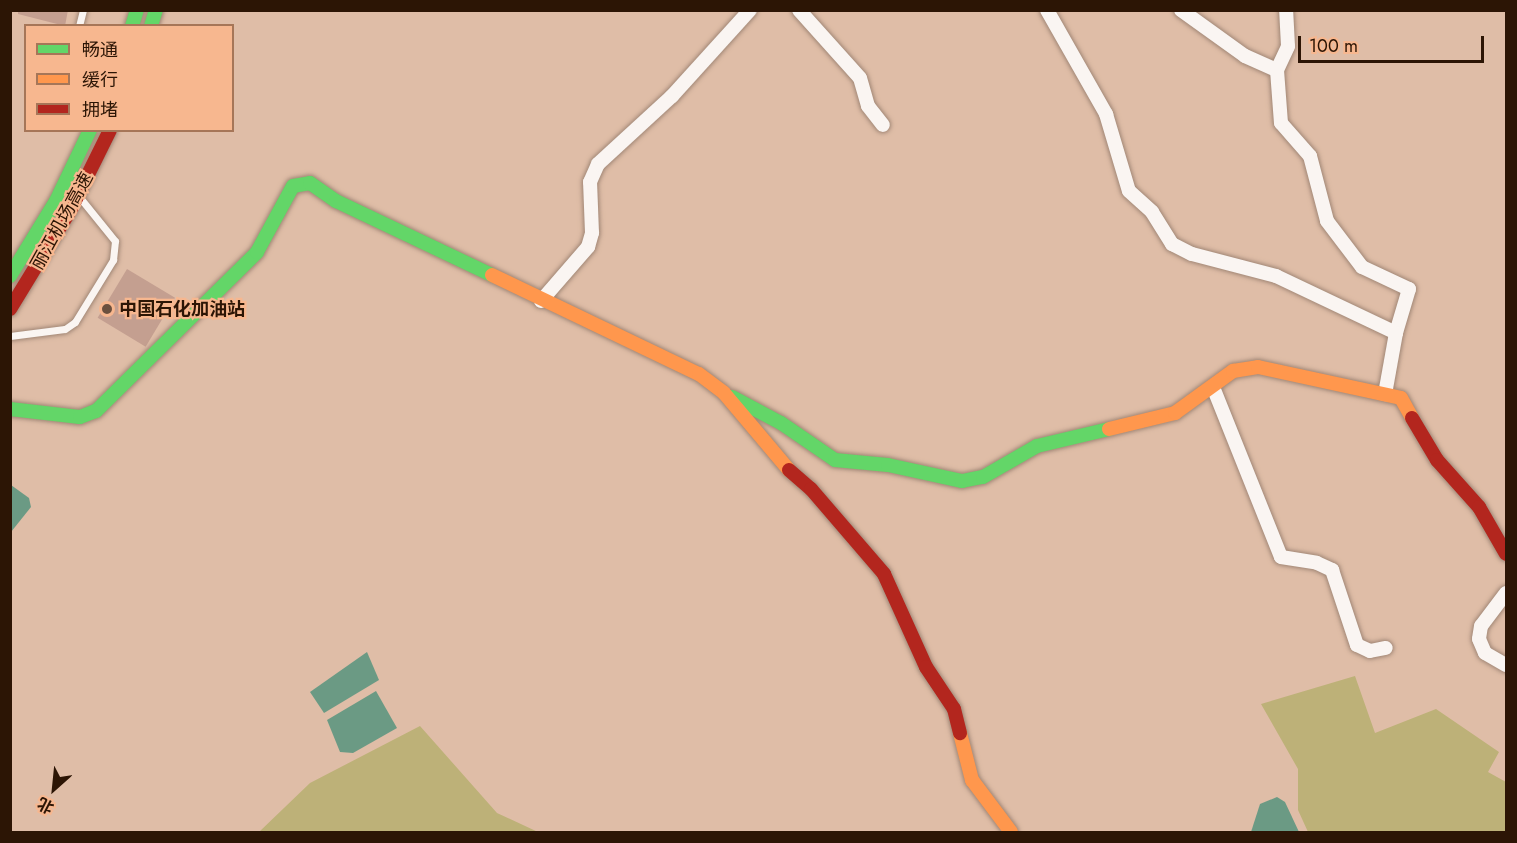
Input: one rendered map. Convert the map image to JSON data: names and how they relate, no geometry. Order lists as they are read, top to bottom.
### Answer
{
  "streets": {
    "main road": ["丽江机场高速"]
  },
  "places": ["中国石化加油站"],
  "legend": ["畅通", "缓行", "拥堵"],
  "scale_bar": "100 m",
  "north": "bottom left"
}
